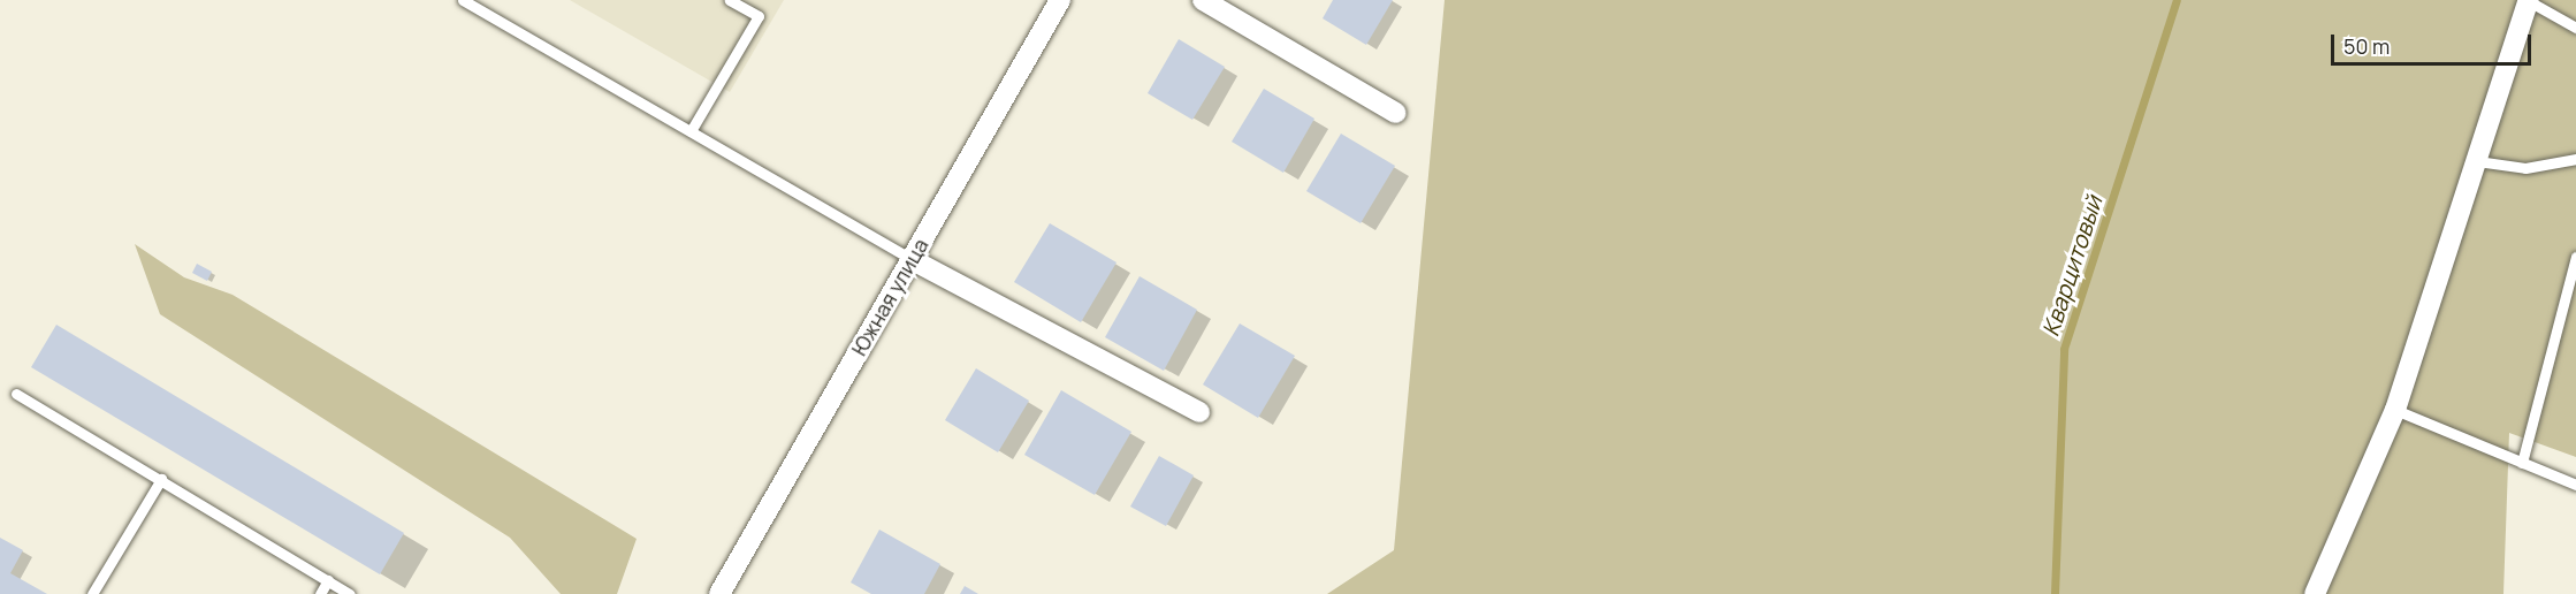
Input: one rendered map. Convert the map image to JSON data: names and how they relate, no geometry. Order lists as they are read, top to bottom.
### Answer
{
  "streets": {
    "street": ["Южная улица"]
  },
  "water": ["Кварцитовый"],
  "scale_bar": "50 m"
}
